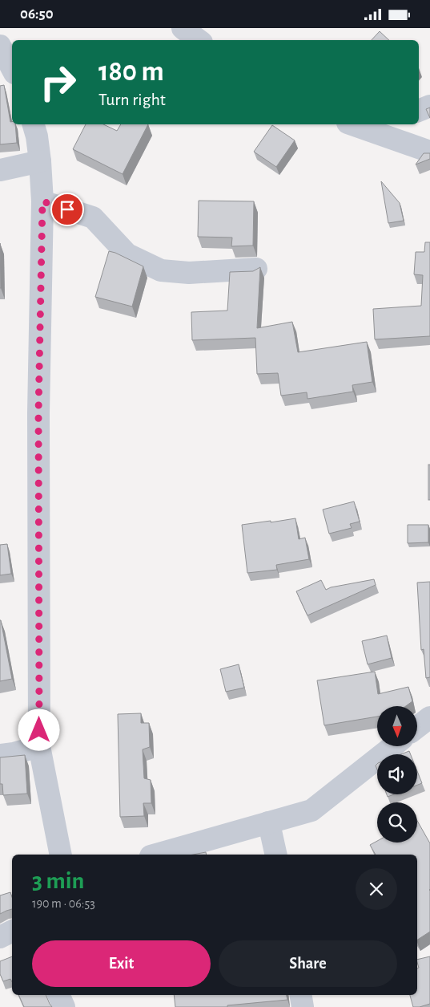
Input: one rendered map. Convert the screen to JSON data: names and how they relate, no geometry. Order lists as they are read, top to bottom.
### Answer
{
  "north": "bottom",
  "page": {
    "status": "06:50",
    "turn": ["180 m", "Turn right"],
    "heading": ["3 min", "190 m · 06:53"],
    "buttons": ["Exit", "Share"]
  }
}
